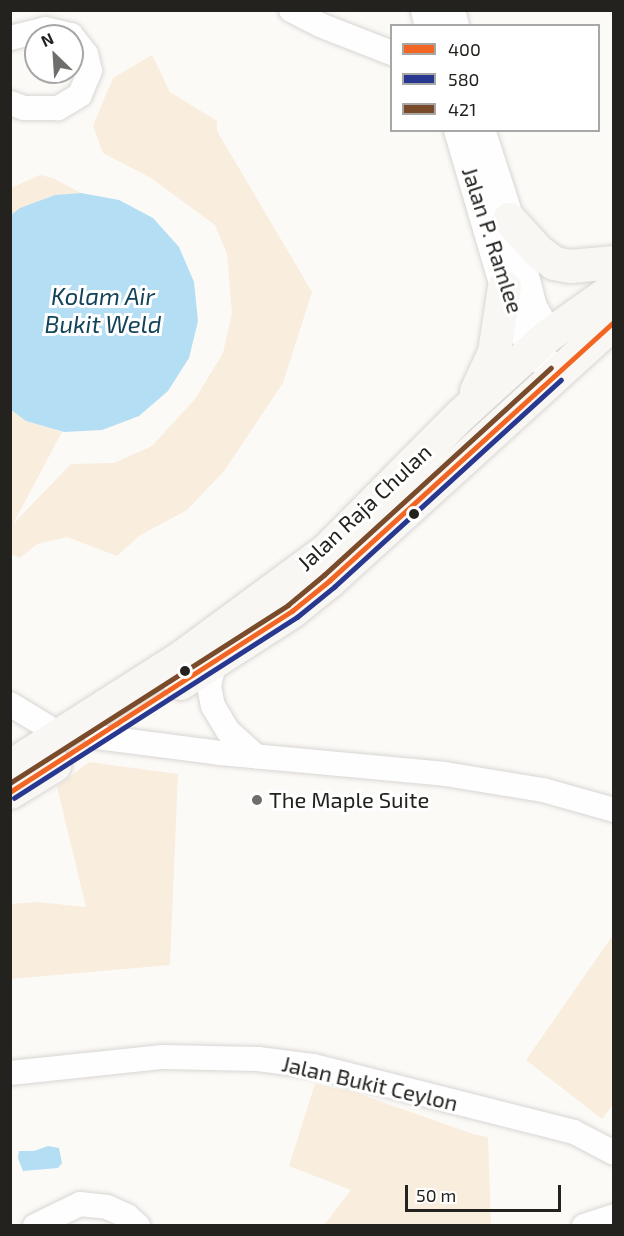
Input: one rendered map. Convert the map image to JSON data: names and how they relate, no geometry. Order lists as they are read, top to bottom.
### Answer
{
  "streets": {
    "main road": ["Jalan Raja Chulan"],
    "street": ["Jalan P. Ramlee", "Jalan Bukit Ceylon"]
  },
  "crossings": [
    ["Jalan P. Ramlee", "Jalan Raja Chulan"]
  ],
  "water": ["Kolam Air Bukit Weld"],
  "places": ["The Maple Suite"],
  "lines": ["transit line 400", "transit line 421", "transit line 580"],
  "legend": ["400", "580", "421"],
  "scale_bar": "50 m",
  "north": "top left"
}
